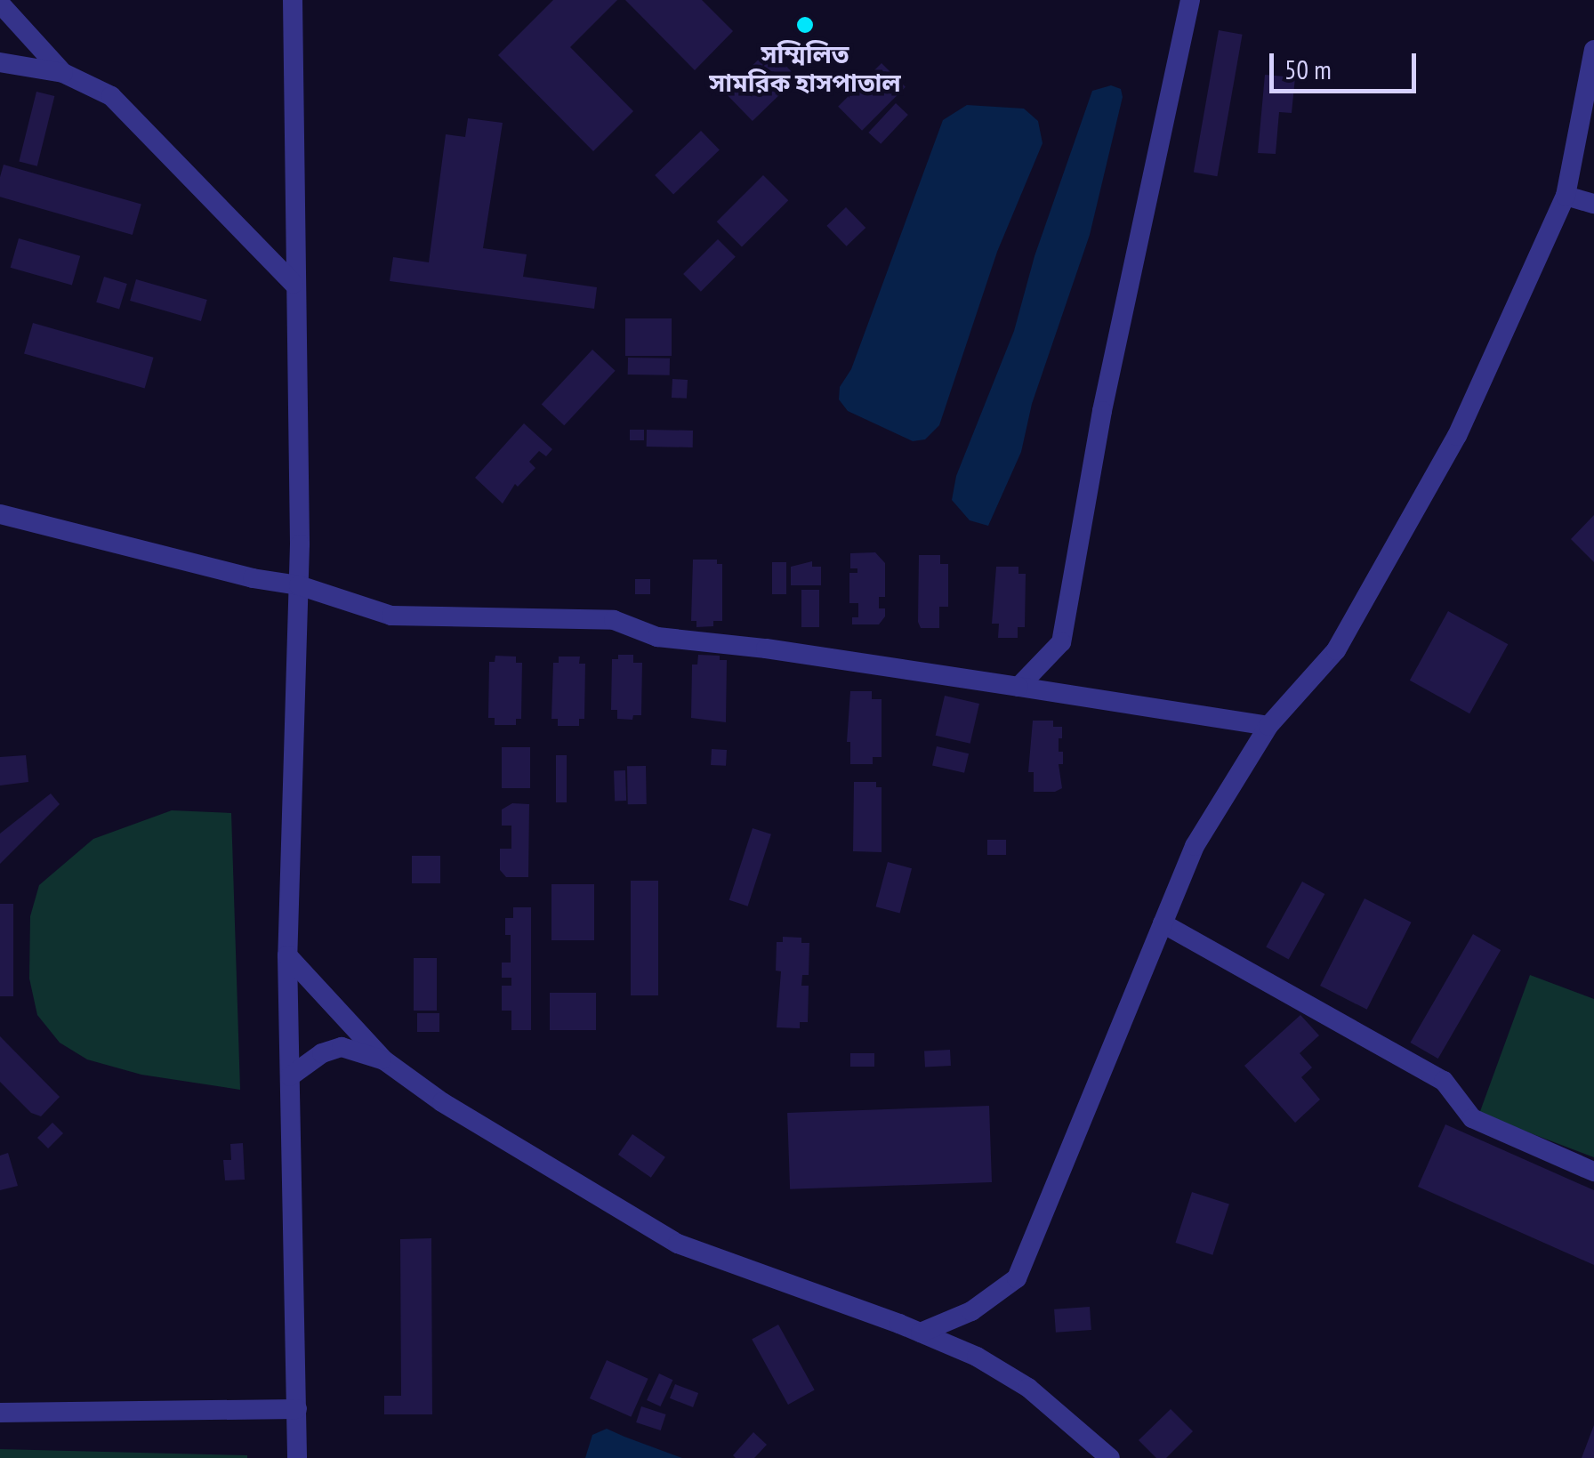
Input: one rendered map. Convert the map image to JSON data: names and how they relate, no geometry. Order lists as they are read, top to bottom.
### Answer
{
  "places": ["সম্মিলিত সামরিক হাসপাতাল"],
  "scale_bar": "50 m"
}
